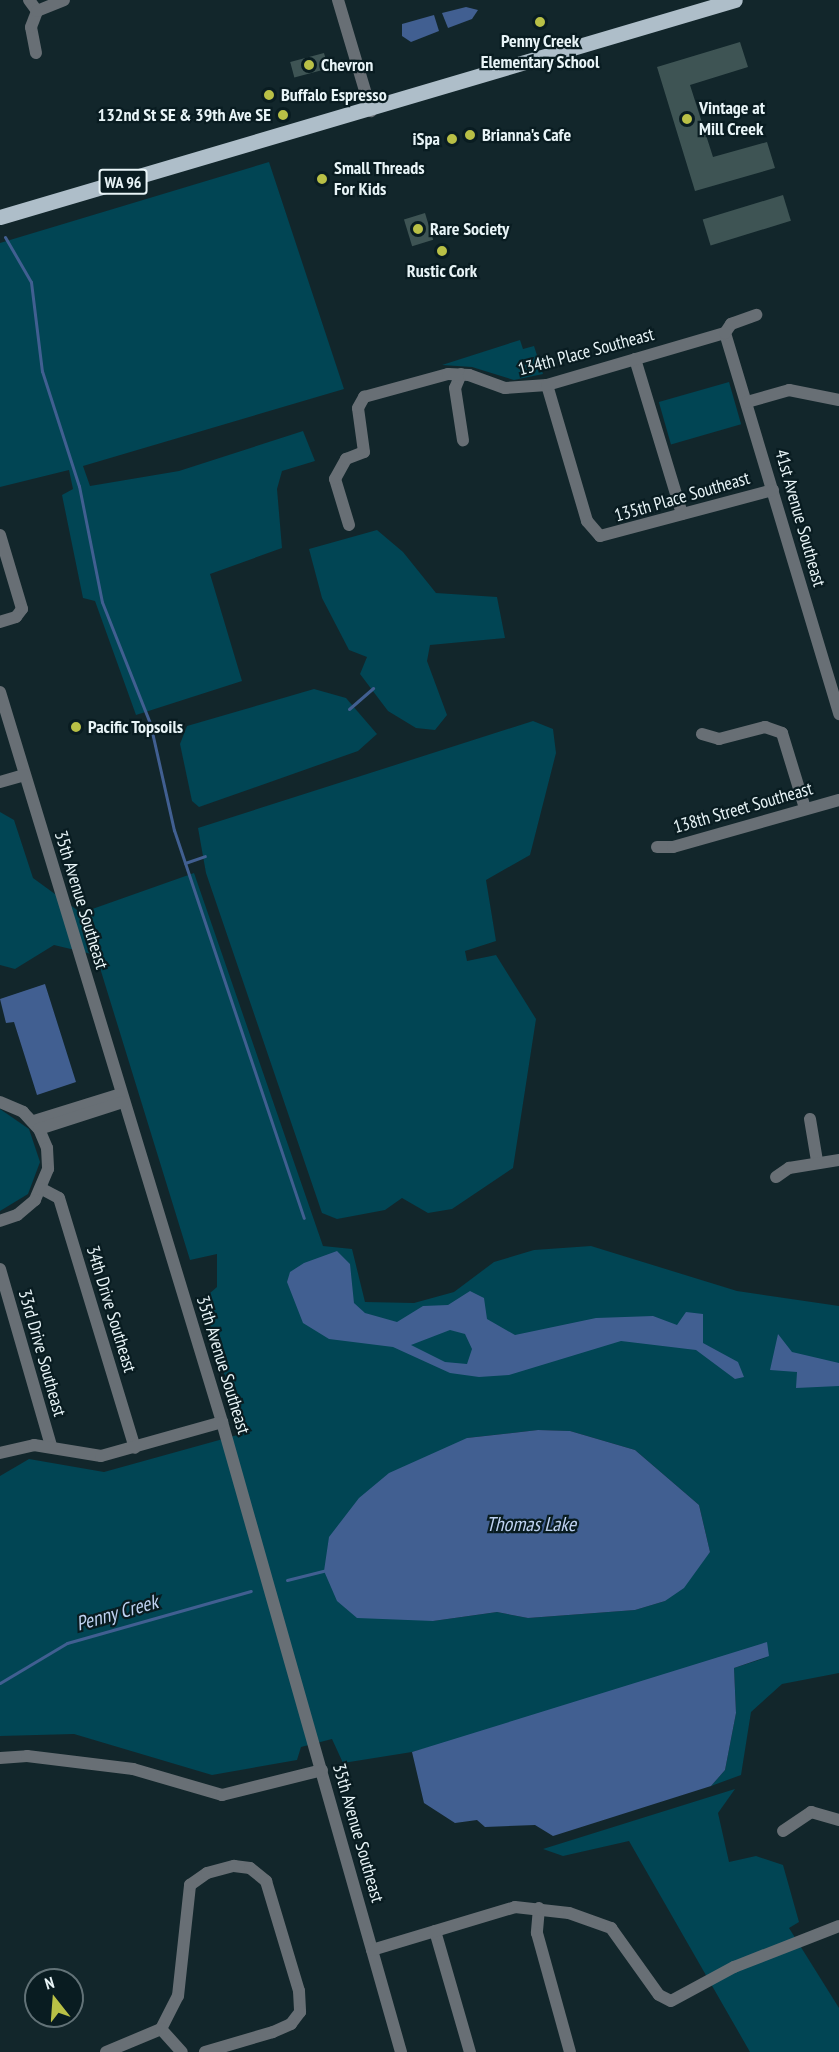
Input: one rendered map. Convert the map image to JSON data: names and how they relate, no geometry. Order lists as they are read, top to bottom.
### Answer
{
  "streets": {
    "main road": ["WA 96"],
    "street": [
      "134th Place Southeast",
      "135th Place Southeast",
      "41st Avenue Southeast",
      "138th Street Southeast",
      "35th Avenue Southeast",
      "34th Drive Southeast",
      "33rd Drive Southeast"
    ]
  },
  "crossings": [
    ["134th Place Southeast", "135th Place Southeast"],
    ["134th Place Southeast", "41st Avenue Southeast"],
    ["135th Place Southeast", "41st Avenue Southeast"]
  ],
  "water": ["Thomas Lake", "Penny Creek"],
  "places": [
    "Penny Creek Elementary School",
    "Chevron",
    "Buffalo Espresso",
    "132nd St SE & 39th Ave SE",
    "Vintage at Mill Creek",
    "Brianna's Cafe",
    "iSpa",
    "Small Threads For Kids",
    "Rare Society",
    "Rustic Cork",
    "Pacific Topsoils"
  ],
  "north": "top"
}
